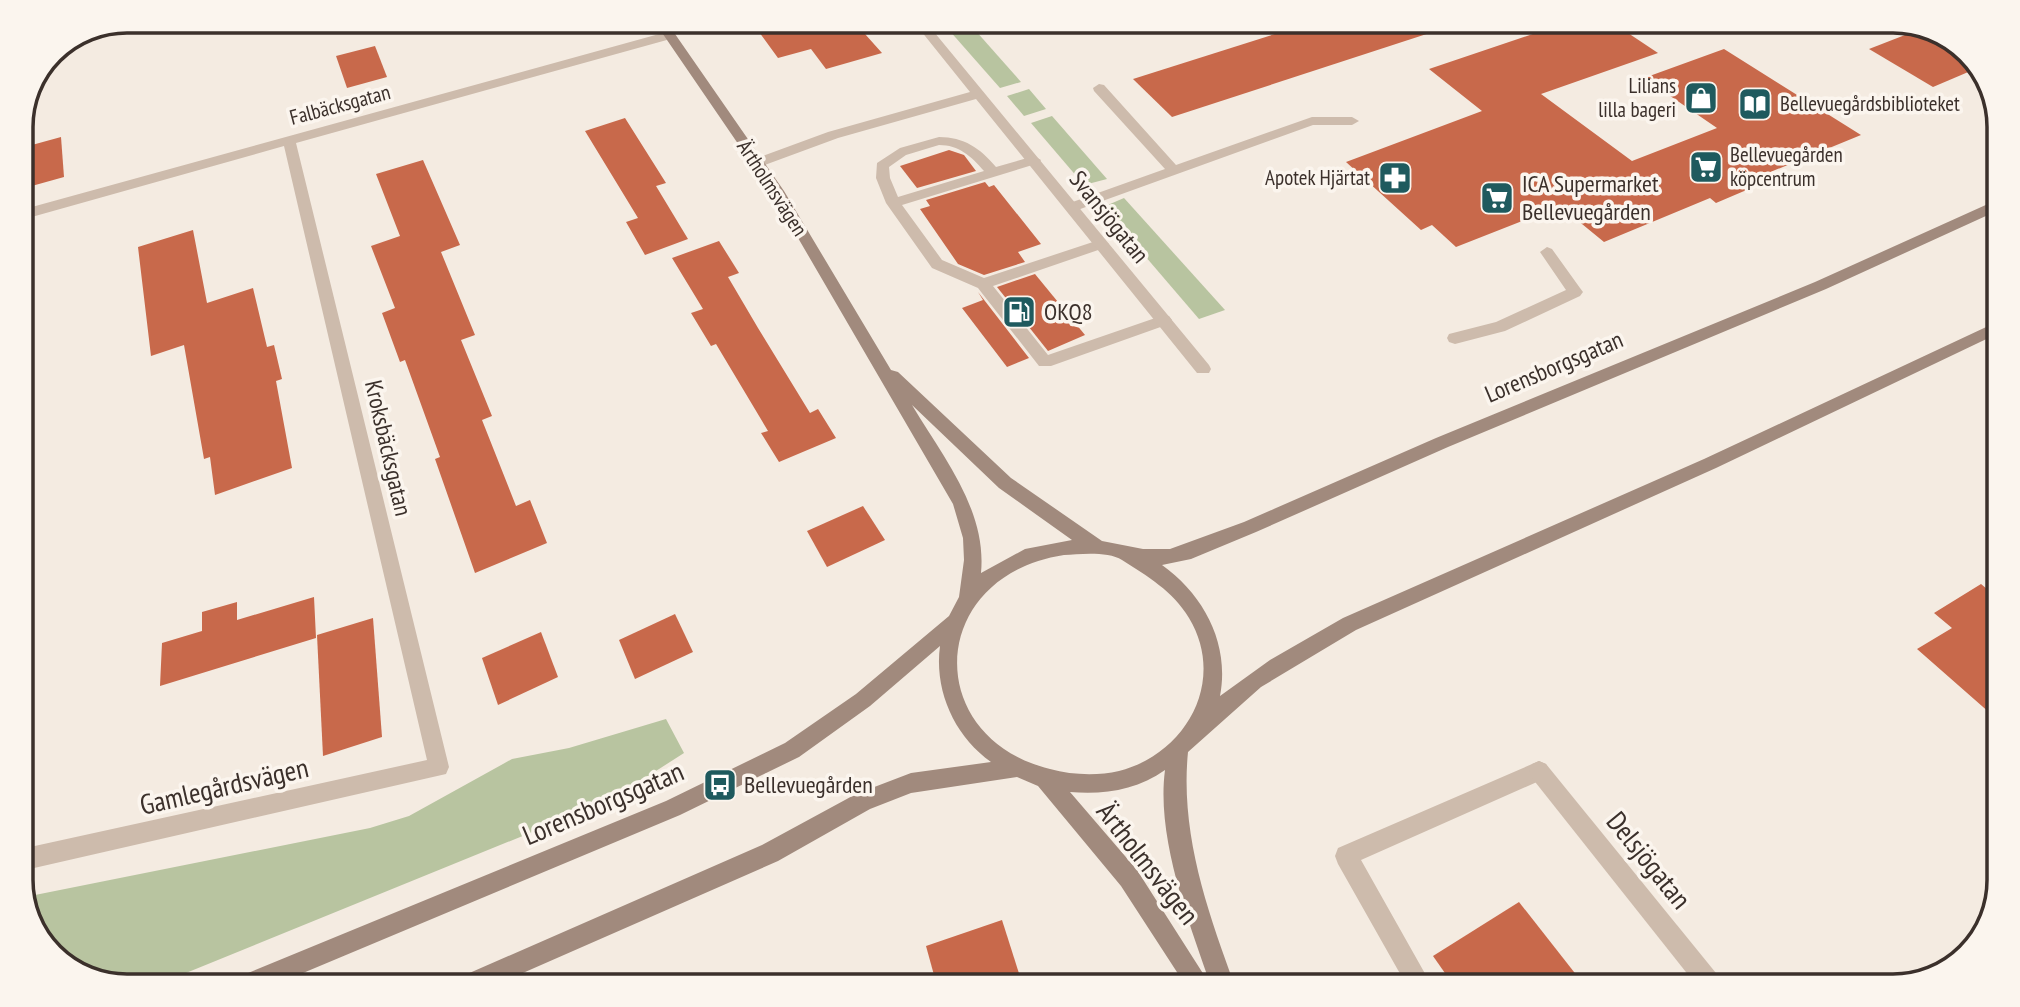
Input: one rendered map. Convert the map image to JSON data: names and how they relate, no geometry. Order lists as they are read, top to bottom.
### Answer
{
  "streets": {
    "main road": ["Ärtholmsvägen", "Lorensborgsgatan"],
    "street": [
      "Falbäcksgatan",
      "Svansjögatan",
      "Kroksbäcksgatan",
      "Gamlegårdsvägen",
      "Delsjögatan"
    ]
  },
  "crossings": [
    ["Falbäcksgatan", "Ärtholmsvägen"],
    ["Falbäcksgatan", "Kroksbäcksgatan"],
    ["Ärtholmsvägen", "Lorensborgsgatan"],
    ["Kroksbäcksgatan", "Gamlegårdsvägen"]
  ],
  "places": {
    "shop": ["Lilians lilla bageri"],
    "library": ["Bellevuegårdsbiblioteket"],
    "supermarket": ["Bellevuegården köpcentrum", "ICA Supermarket Bellevuegården"],
    "pharmacy": ["Apotek Hjärtat"],
    "fuel station": ["OKQ8"],
    "bus stop": ["Bellevuegården"]
  }
}
